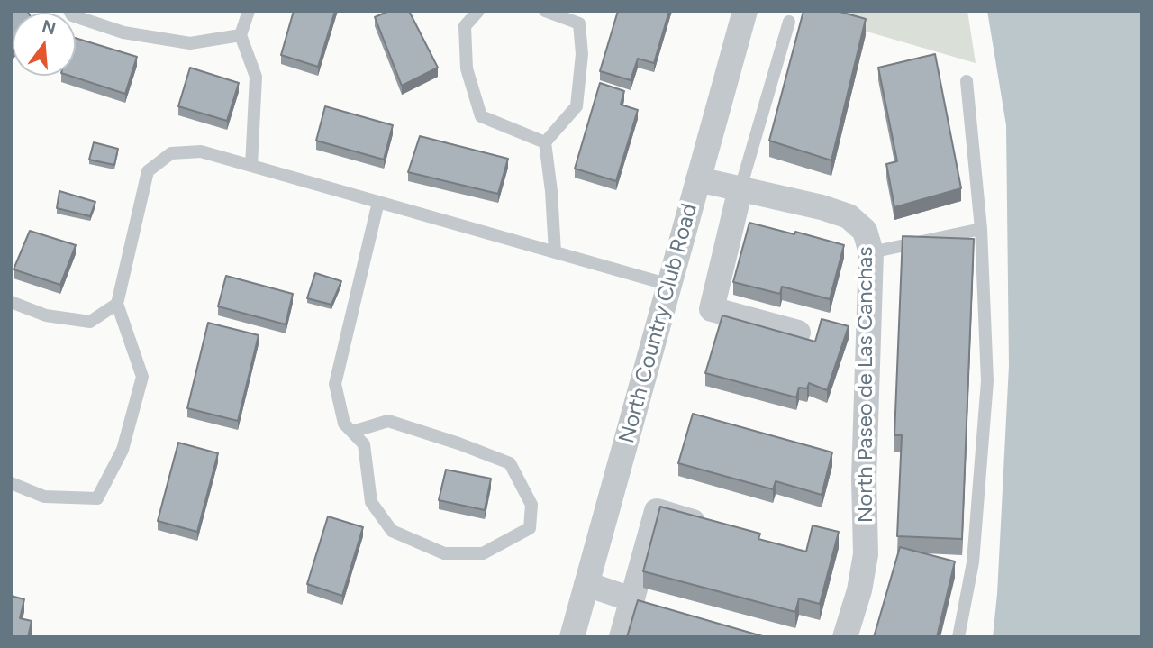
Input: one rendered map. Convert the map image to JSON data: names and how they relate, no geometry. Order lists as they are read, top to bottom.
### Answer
{
  "streets": {
    "street": ["North Country Club Road", "North Paseo de Las Canchas"]
  },
  "crossings": [
    ["North Country Club Road", "North Paseo de Las Canchas"]
  ],
  "north": "top"
}
